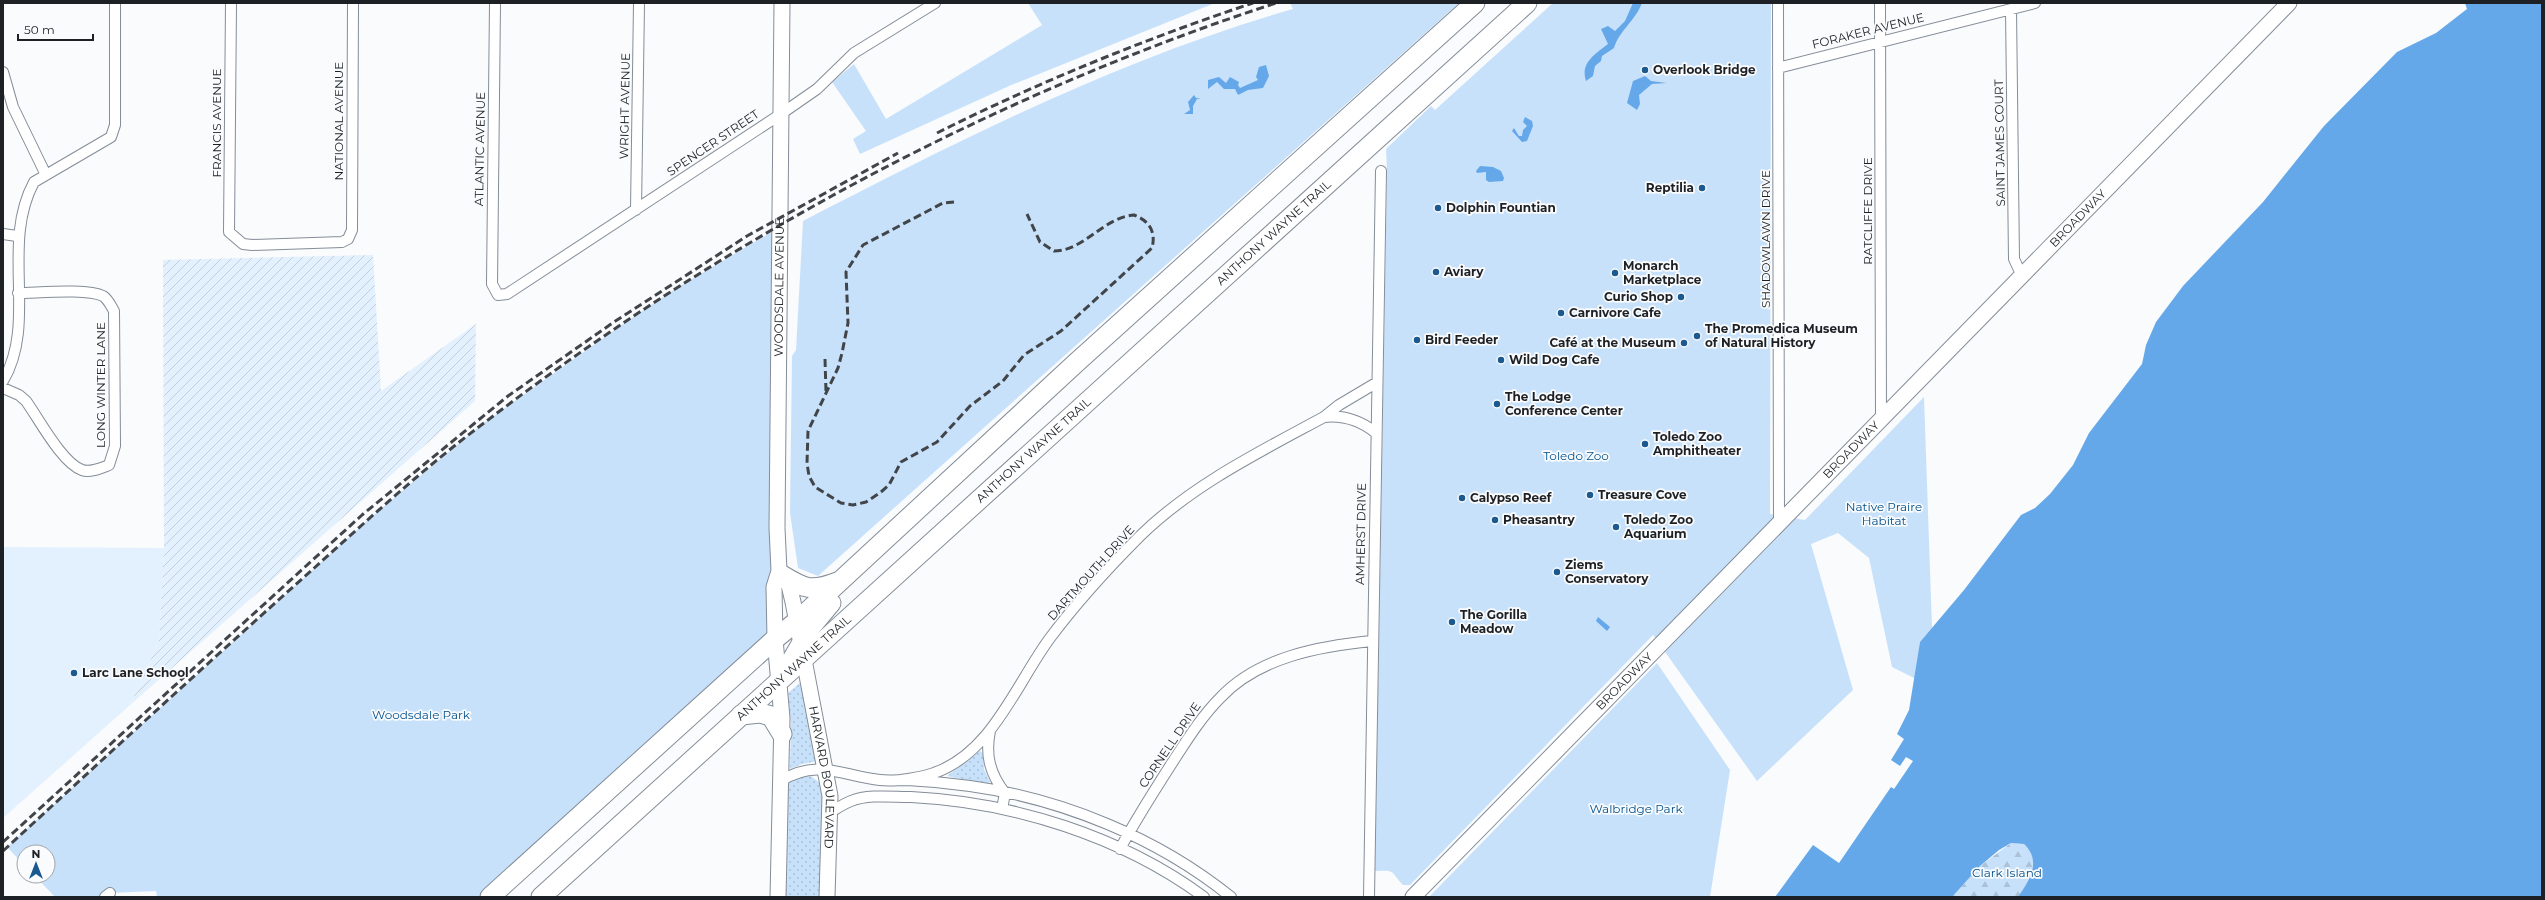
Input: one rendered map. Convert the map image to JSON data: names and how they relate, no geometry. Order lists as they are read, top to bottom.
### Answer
{
  "streets": {
    "highway": ["ANTHONY WAYNE TRAIL"],
    "street": [
      "FORAKER AVENUE",
      "WRIGHT AVENUE",
      "NATIONAL AVENUE",
      "FRANCIS AVENUE",
      "SPENCER STREET",
      "SAINT JAMES COURT",
      "ATLANTIC AVENUE",
      "RATCLIFFE DRIVE",
      "BROADWAY",
      "SHADOWLAWN DRIVE",
      "WOODSDALE AVENUE",
      "LONG WINTER LANE",
      "AMHERST DRIVE",
      "DARTMOUTH DRIVE",
      "CORNELL DRIVE",
      "HARVARD BOULEVARD"
    ]
  },
  "crossings": [
    ["FORAKER AVENUE", "SAINT JAMES COURT"],
    ["FORAKER AVENUE", "RATCLIFFE DRIVE"],
    ["FORAKER AVENUE", "SHADOWLAWN DRIVE"],
    ["WRIGHT AVENUE", "SPENCER STREET"],
    ["NATIONAL AVENUE", "FRANCIS AVENUE"],
    ["SPENCER STREET", "ATLANTIC AVENUE"],
    ["SPENCER STREET", "WOODSDALE AVENUE"],
    ["SAINT JAMES COURT", "BROADWAY"],
    ["RATCLIFFE DRIVE", "BROADWAY"],
    ["BROADWAY", "SHADOWLAWN DRIVE"],
    ["ANTHONY WAYNE TRAIL", "WOODSDALE AVENUE"],
    ["ANTHONY WAYNE TRAIL", "HARVARD BOULEVARD"],
    ["WOODSDALE AVENUE", "HARVARD BOULEVARD"],
    ["AMHERST DRIVE", "DARTMOUTH DRIVE"],
    ["AMHERST DRIVE", "CORNELL DRIVE"]
  ],
  "parks": [
    "Toledo Zoo",
    "Native Praire Habitat",
    "Woodsdale Park",
    "Walbridge Park",
    "Clark Island"
  ],
  "places": [
    "Overlook Bridge",
    "Reptilia",
    "Dolphin Fountian",
    "Aviary",
    "Monarch Marketplace",
    "Curio Shop",
    "Carnivore Cafe",
    "The Promedica Museum of Natural History",
    "Bird Feeder",
    "Café at the Museum",
    "Wild Dog Cafe",
    "The Lodge Conference Center",
    "Toledo Zoo Amphitheater",
    "Treasure Cove",
    "Calypso Reef",
    "Pheasantry",
    "Toledo Zoo Aquarium",
    "Ziems Conservatory",
    "The Gorilla Meadow",
    "Larc Lane School"
  ],
  "scale_bar": "50 m",
  "north": "top"
}
